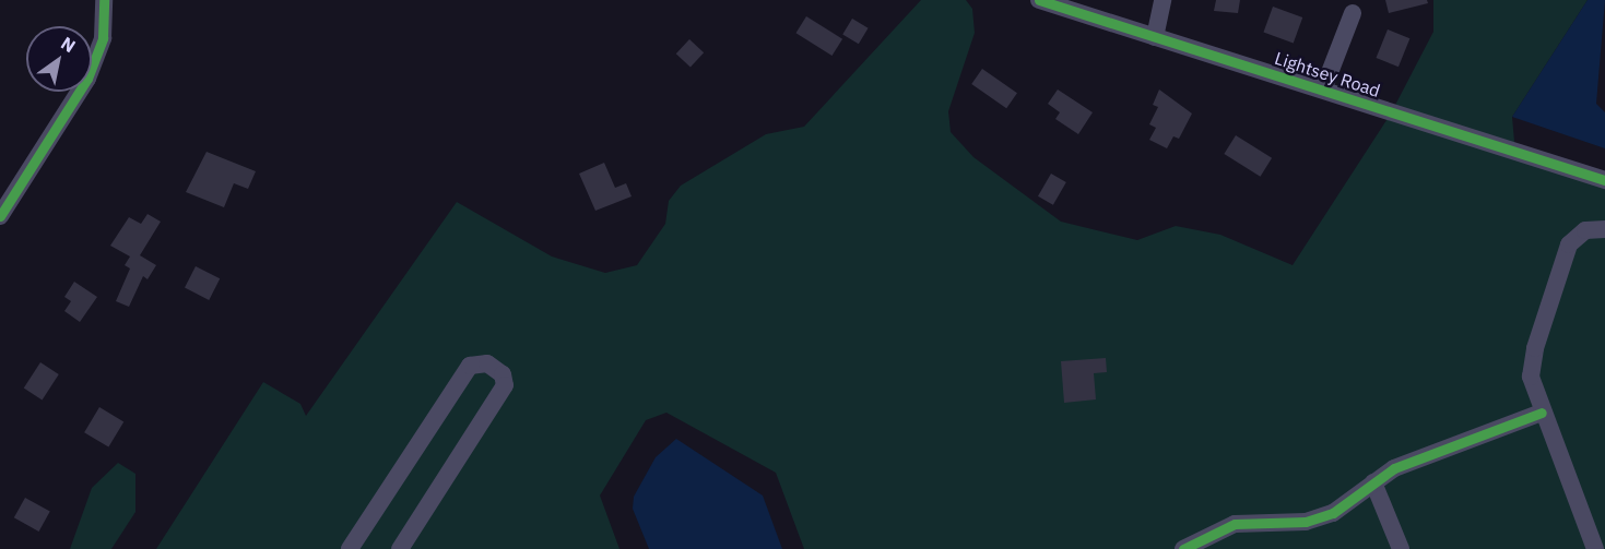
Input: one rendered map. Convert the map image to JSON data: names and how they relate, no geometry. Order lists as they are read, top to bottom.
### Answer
{
  "streets": {
    "street": ["Lightsey Road"]
  },
  "north": "top right"
}
